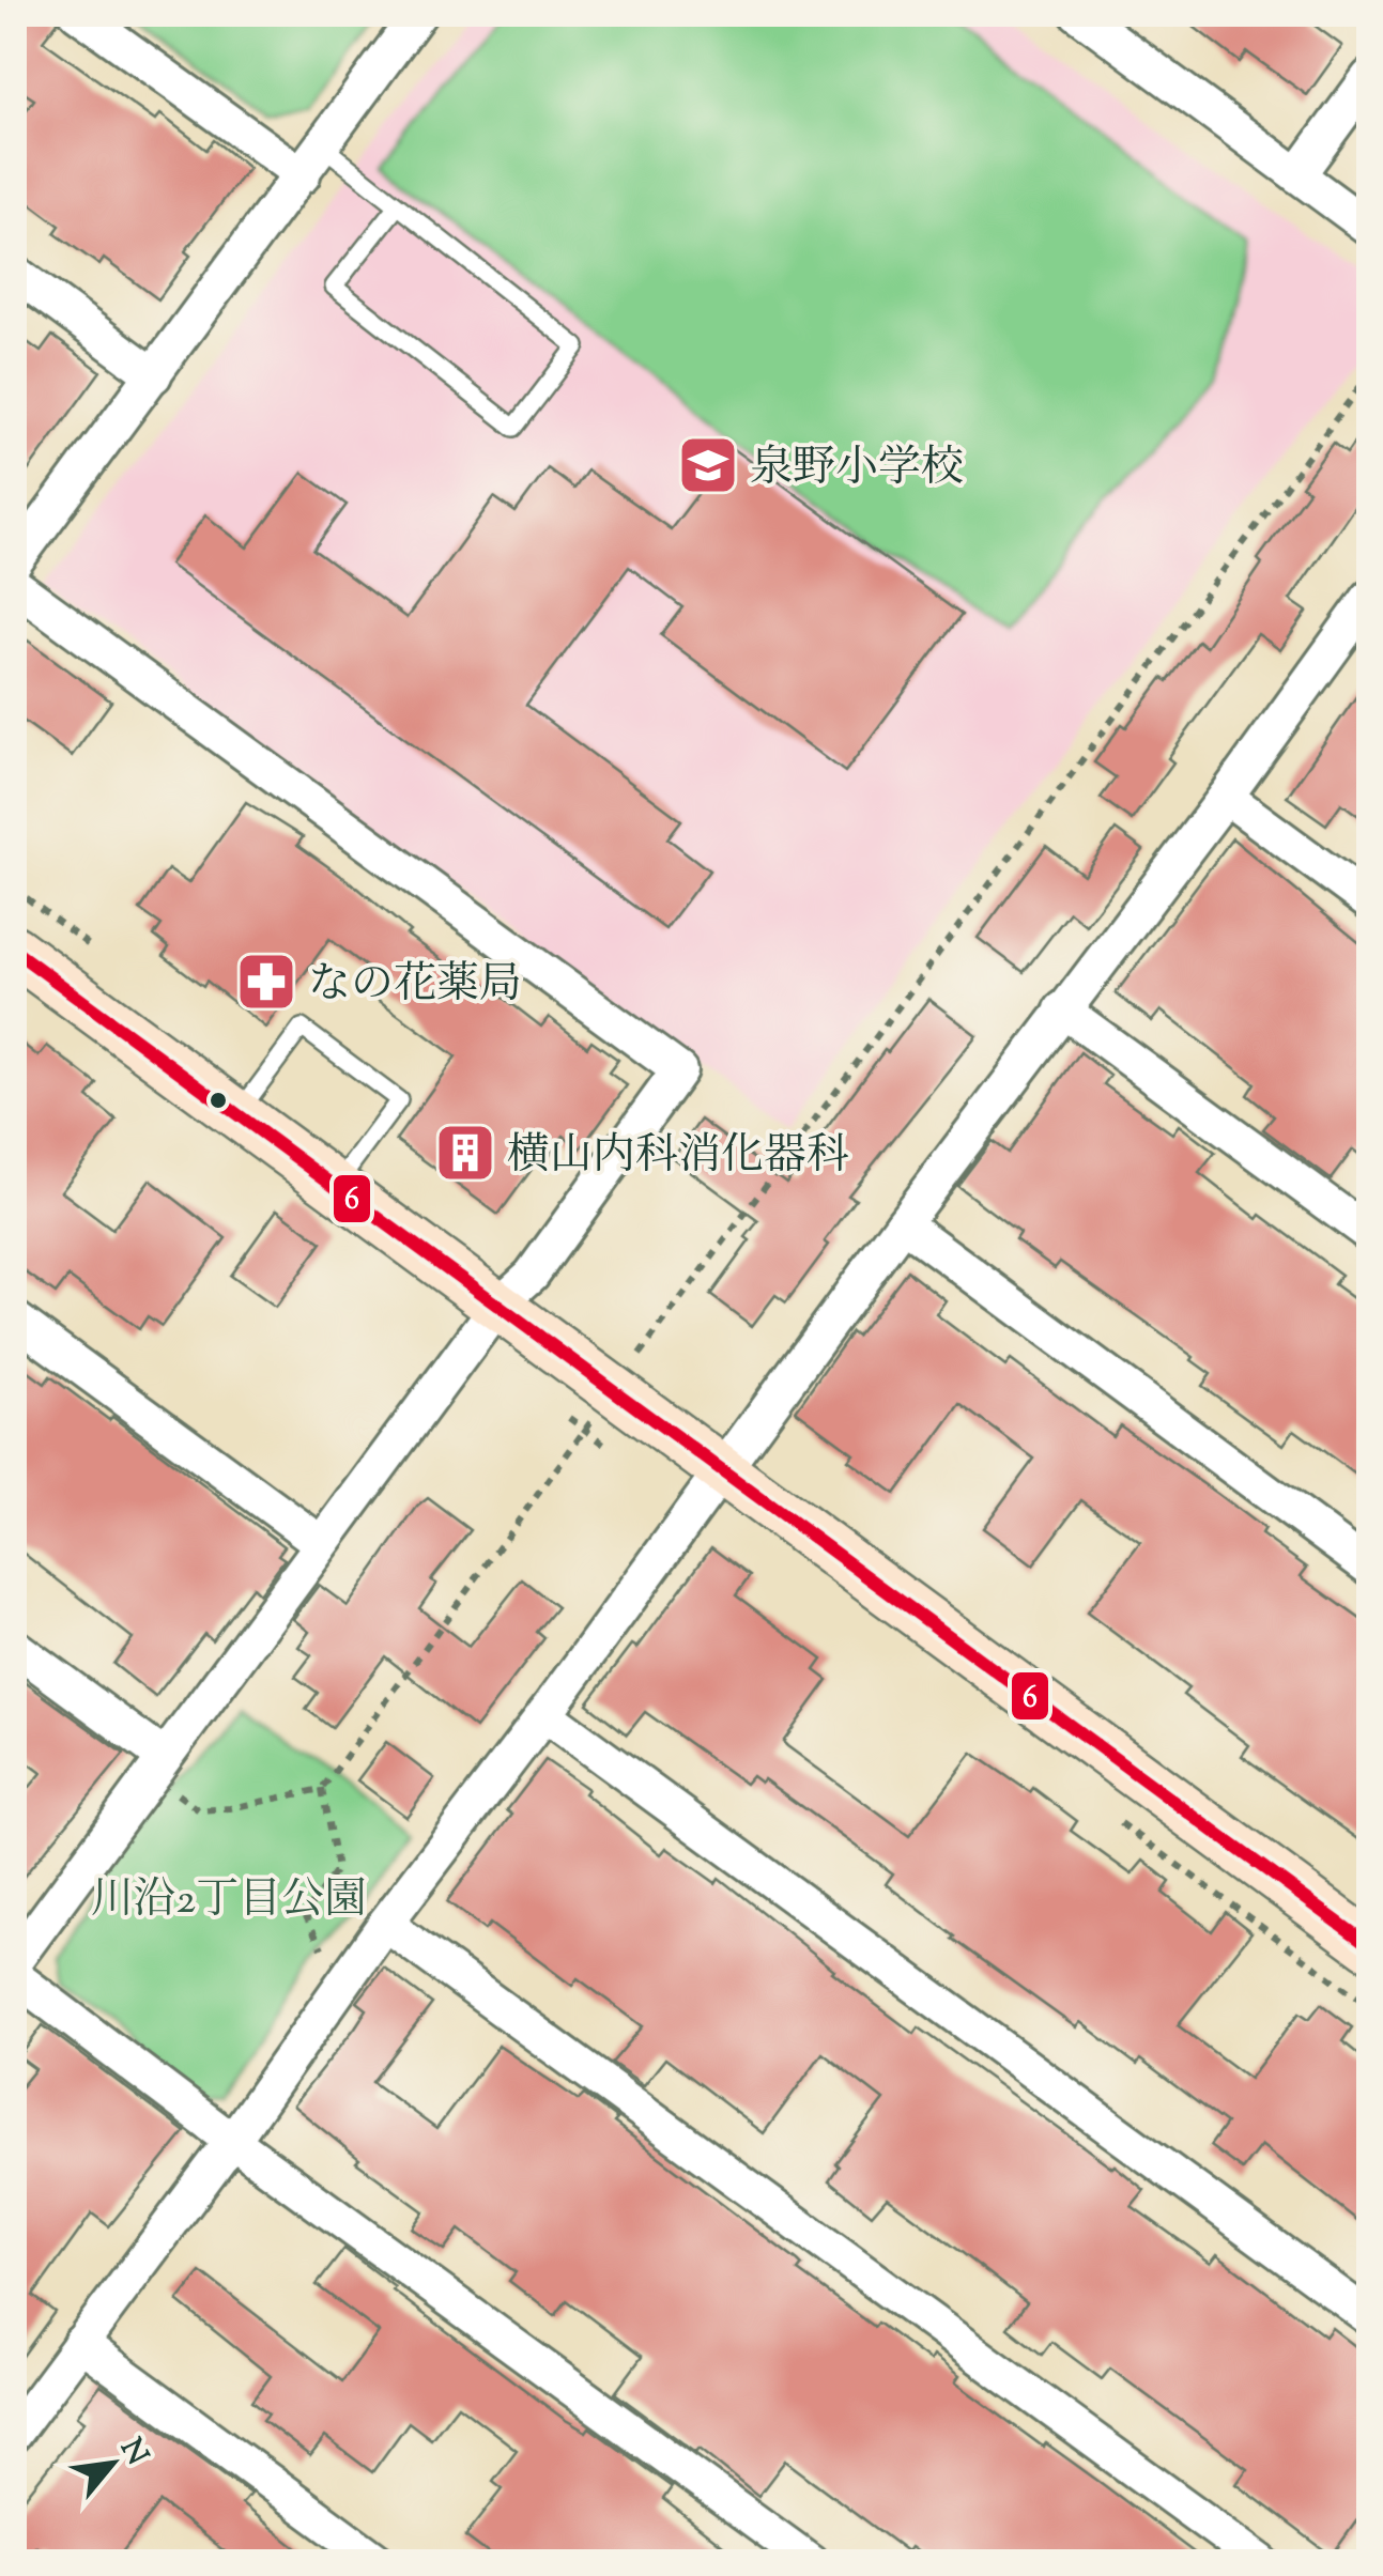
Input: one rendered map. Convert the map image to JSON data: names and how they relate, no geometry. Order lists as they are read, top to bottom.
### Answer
{
  "parks": ["川沿2丁目公園"],
  "places": {
    "school or university": ["泉野小学校"],
    "pharmacy": ["なの花薬局"],
    "building": ["横山内科消化器科"]
  },
  "lines": ["transit line 6"],
  "north": "top right"
}
